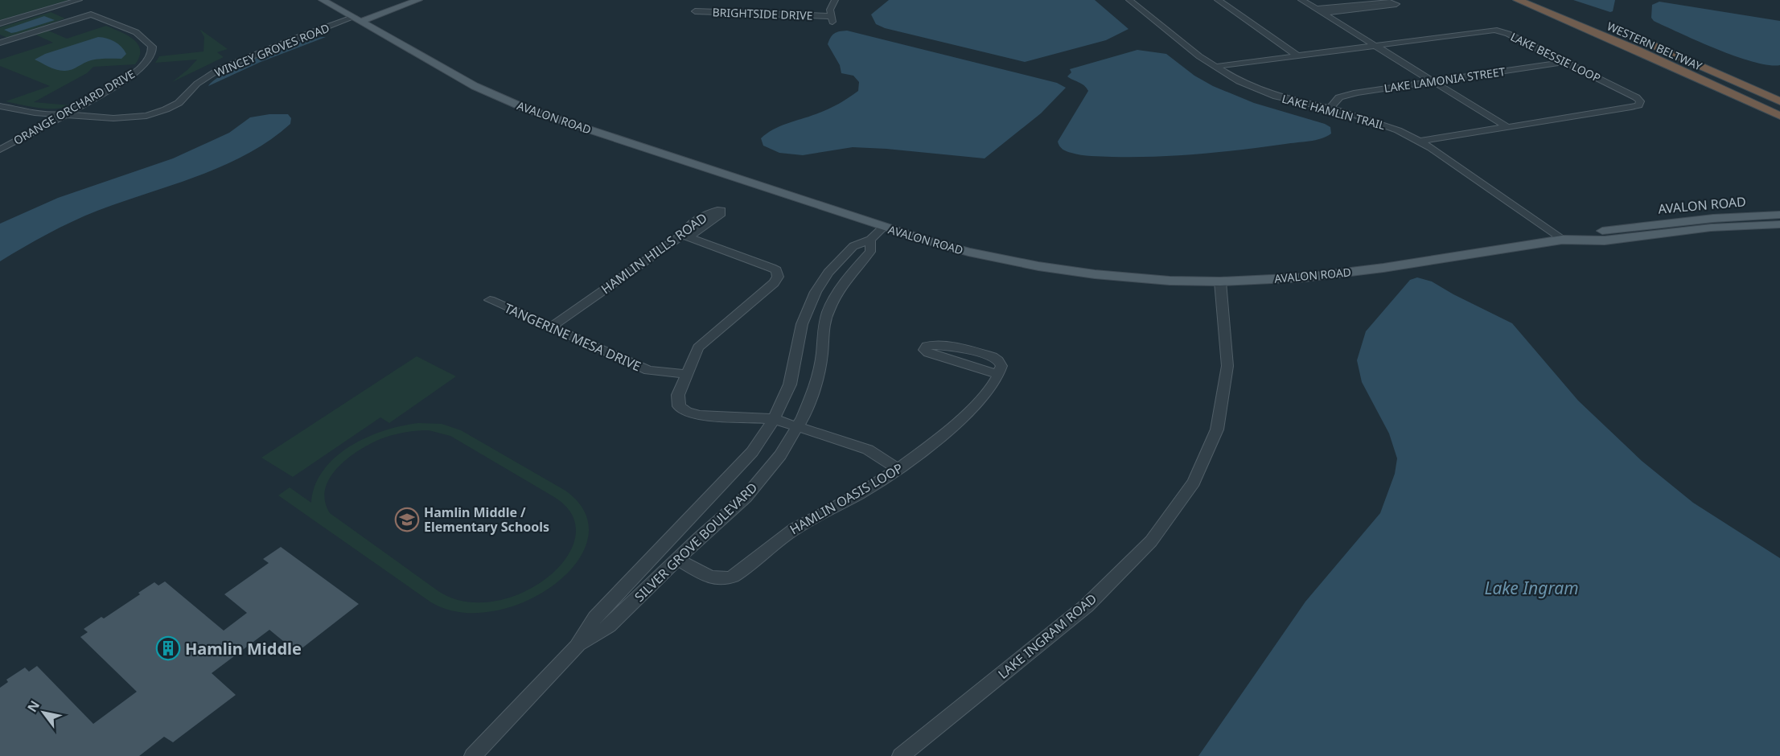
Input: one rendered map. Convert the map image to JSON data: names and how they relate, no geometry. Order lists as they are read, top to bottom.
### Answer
{
  "streets": {
    "highway": ["WESTERN BELTWAY"],
    "main road": ["AVALON ROAD"],
    "street": [
      "BRIGHTSIDE DRIVE",
      "WINCEY GROVES ROAD",
      "LAKE BESSIE LOOP",
      "LAKE LAMONIA STREET",
      "ORANGE ORCHARD DRIVE",
      "LAKE HAMLIN TRAIL",
      "HAMLIN HILLS ROAD",
      "TANGERINE MESA DRIVE",
      "HAMLIN OASIS LOOP",
      "SILVER GROVE BOULEVARD",
      "LAKE INGRAM ROAD"
    ]
  },
  "crossings": [
    ["WINCEY GROVES ROAD", "ORANGE ORCHARD DRIVE"],
    ["WINCEY GROVES ROAD", "AVALON ROAD"],
    ["LAKE BESSIE LOOP", "LAKE LAMONIA STREET"],
    ["LAKE BESSIE LOOP", "LAKE HAMLIN TRAIL"],
    ["LAKE LAMONIA STREET", "LAKE HAMLIN TRAIL"],
    ["LAKE HAMLIN TRAIL", "AVALON ROAD"],
    ["AVALON ROAD", "SILVER GROVE BOULEVARD"],
    ["AVALON ROAD", "LAKE INGRAM ROAD"],
    ["HAMLIN HILLS ROAD", "TANGERINE MESA DRIVE"],
    ["HAMLIN OASIS LOOP", "SILVER GROVE BOULEVARD"]
  ],
  "water": ["Lake Ingram"],
  "places": {
    "school or university": ["Hamlin Middle / Elementary Schools"],
    "building": ["Hamlin Middle"]
  },
  "north": "top left"
}
